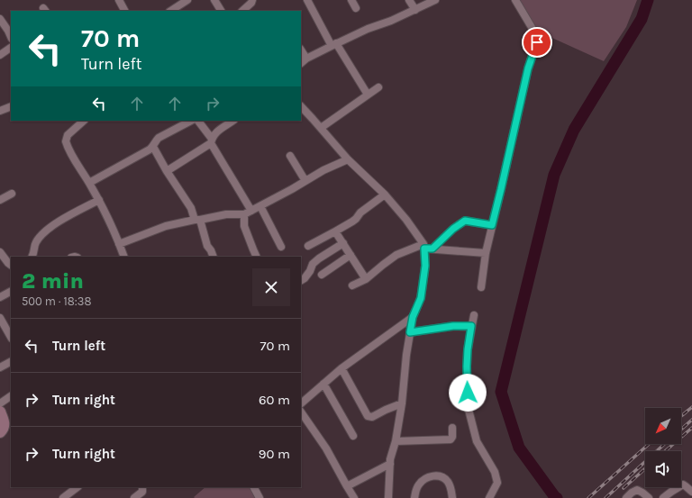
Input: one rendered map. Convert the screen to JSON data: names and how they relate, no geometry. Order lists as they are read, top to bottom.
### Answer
{
  "north": "bottom left",
  "page": {
    "turn": ["70 m", "Turn left"],
    "heading": ["2 min", "500 m · 18:38"],
    "list": [
      {
        "name": "Turn left",
        "value": "70 m"
      },
      {
        "name": "Turn right",
        "value": "60 m"
      },
      {
        "name": "Turn right",
        "value": "90 m"
      }
    ]
  }
}
